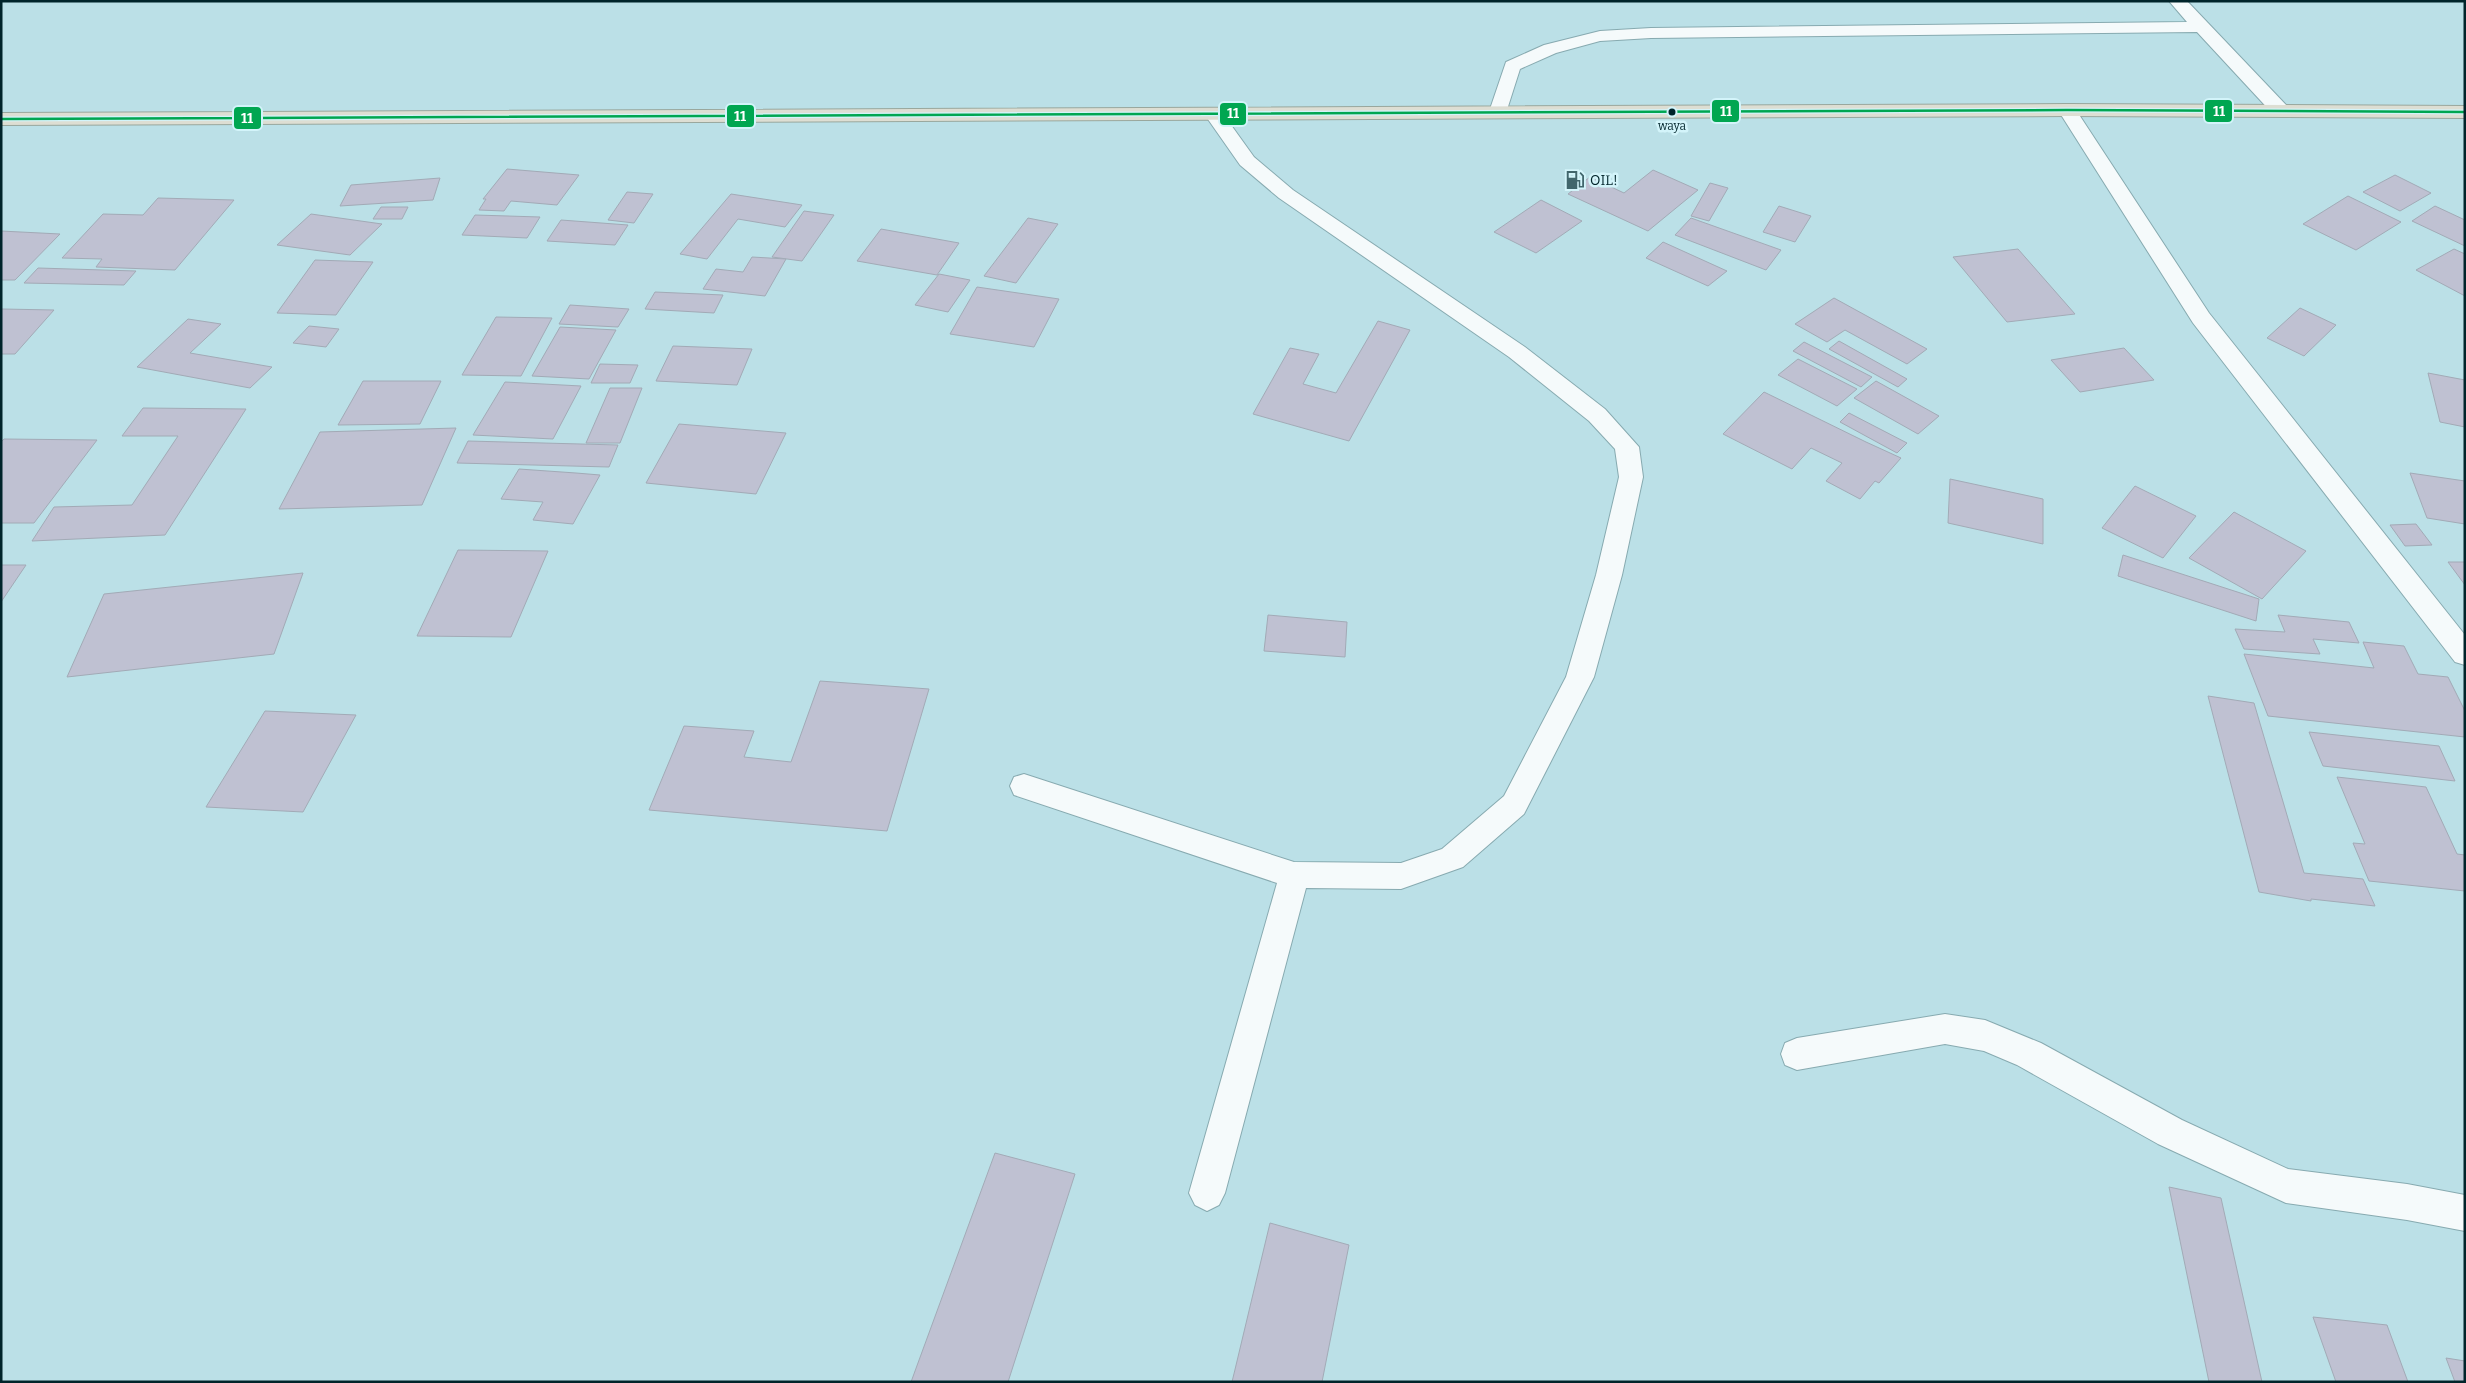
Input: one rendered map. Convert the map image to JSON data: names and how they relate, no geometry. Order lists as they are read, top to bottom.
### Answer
{
  "places": {
    "other": ["waya"],
    "fuel station": ["OIL!"]
  },
  "lines": ["transit line 11"]
}
